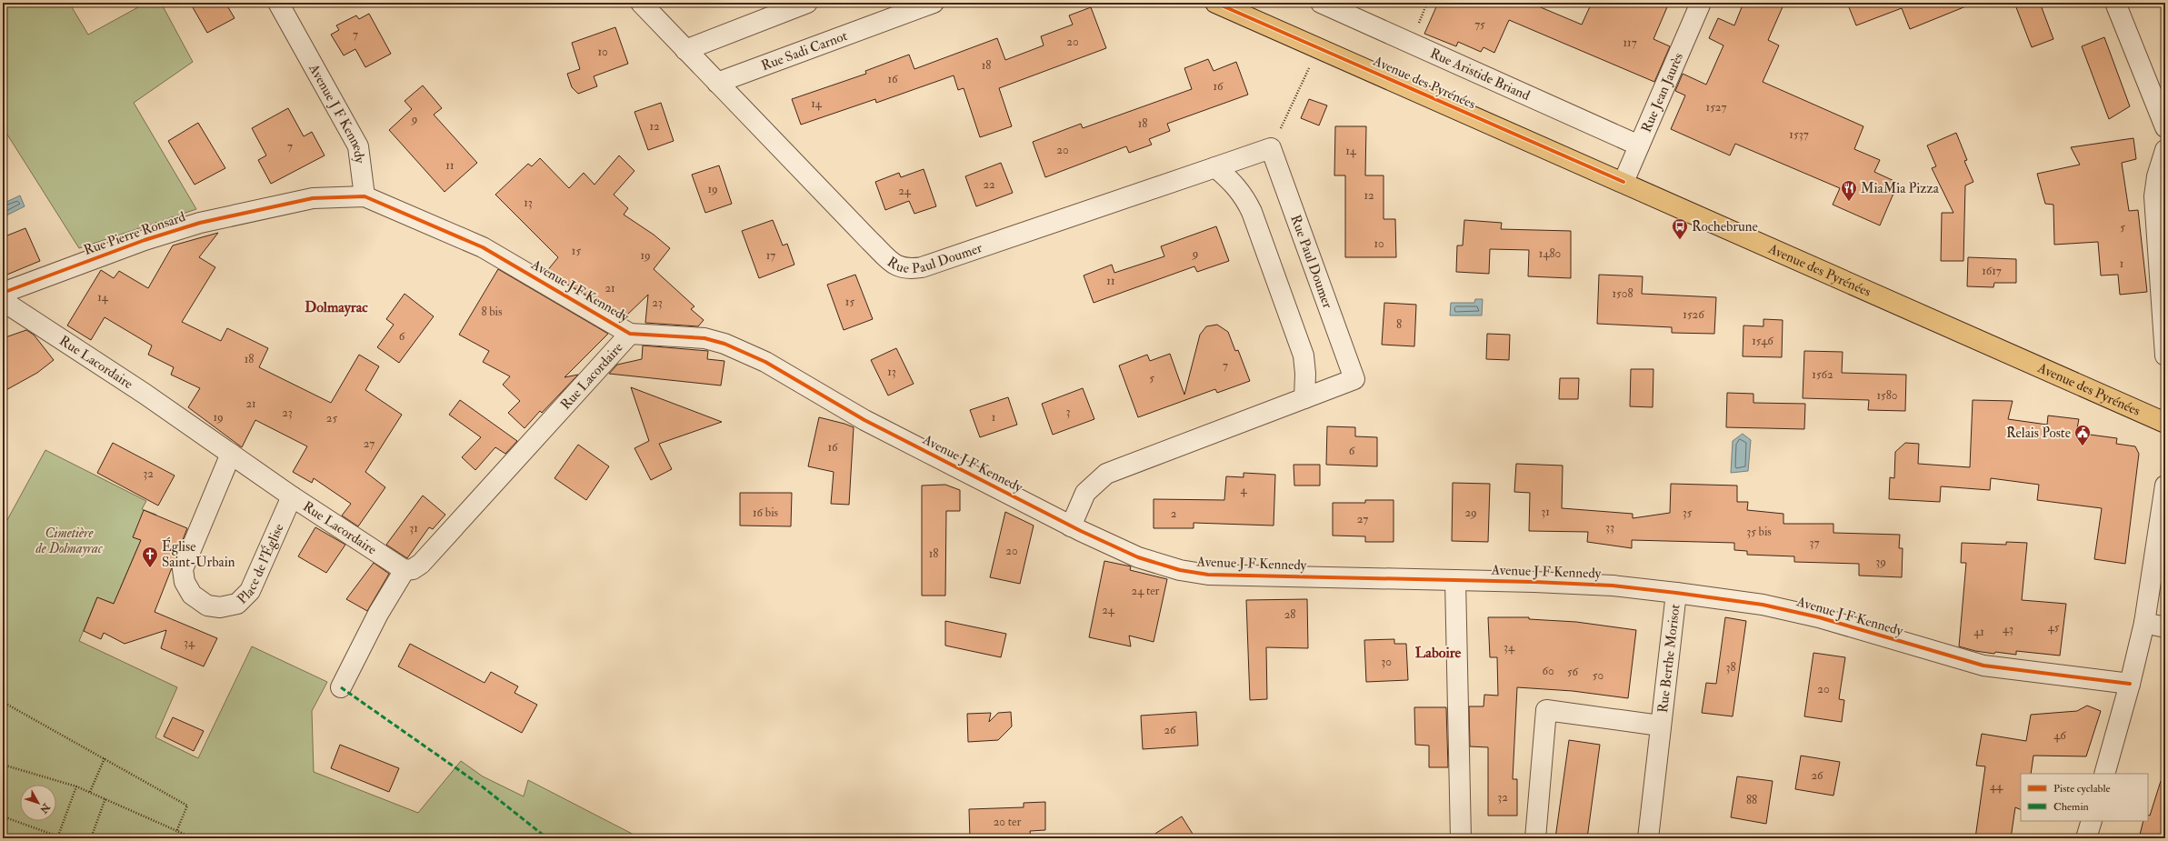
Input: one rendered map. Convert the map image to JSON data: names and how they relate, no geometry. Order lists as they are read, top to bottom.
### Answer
{
  "streets": {
    "main road": ["Avenue des Pyrénées"],
    "street": [
      "Rue Sadi Carnot",
      "Rue Aristide Briand",
      "Rue Jean Jaurès",
      "Avenue J F Kennedy",
      "Rue Pierre Ronsard",
      "Rue Paul Doumer",
      "Rue Lacordaire",
      "Place de l'Église",
      "Rue Berthe Morisot"
    ]
  },
  "crossings": [
    ["Rue Sadi Carnot", "Rue Paul Doumer"],
    ["Rue Aristide Briand", "Rue Jean Jaurès"],
    ["Avenue des Pyrénées", "Rue Jean Jaurès"],
    ["Avenue J F Kennedy", "Rue Pierre Ronsard"],
    ["Avenue J F Kennedy", "Rue Paul Doumer"],
    ["Avenue J F Kennedy", "Rue Lacordaire"],
    ["Avenue J F Kennedy", "Rue Berthe Morisot"],
    ["Rue Lacordaire", "Place de l'Église"]
  ],
  "districts": ["Dolmayrac", "Laboire"],
  "parks": ["Cimetière de Dolmayrac"],
  "places": {
    "restaurant": ["MiaMia Pizza"],
    "bus stop": ["Rochebrune"],
    "public building": ["Relais Poste"],
    "church": ["Église Saint-Urbain"]
  },
  "house_numbers": [
    "75",
    "7",
    "20",
    "117",
    "10",
    "18",
    "16",
    "16",
    "14",
    "1527",
    "9",
    "18",
    "12",
    "1537",
    "7",
    "20",
    "14",
    "11",
    "22",
    "19",
    "24",
    "12",
    "13",
    "5",
    "10",
    "15",
    "9",
    "1480",
    "19",
    "17",
    "1",
    "1617",
    "11",
    "21",
    "1508",
    "14",
    "15",
    "23",
    "8 bis",
    "1526",
    "8",
    "6",
    "1546",
    "18",
    "7",
    "13",
    "1562",
    "5",
    "1580",
    "21",
    "3",
    "23",
    "19",
    "1",
    "25",
    "27",
    "16",
    "6",
    "32",
    "4",
    "31",
    "16 bis",
    "29",
    "35",
    "2",
    "27",
    "33",
    "31",
    "35 bis",
    "37",
    "20",
    "18",
    "39",
    "24 ter",
    "24",
    "28",
    "45",
    "43",
    "41",
    "34",
    "34",
    "30",
    "38",
    "60",
    "56",
    "50",
    "20",
    "26",
    "46",
    "26",
    "44",
    "32",
    "88",
    "20 ter"
  ],
  "legend": ["Piste cyclable", "Chemin"],
  "north": "bottom right"
}
